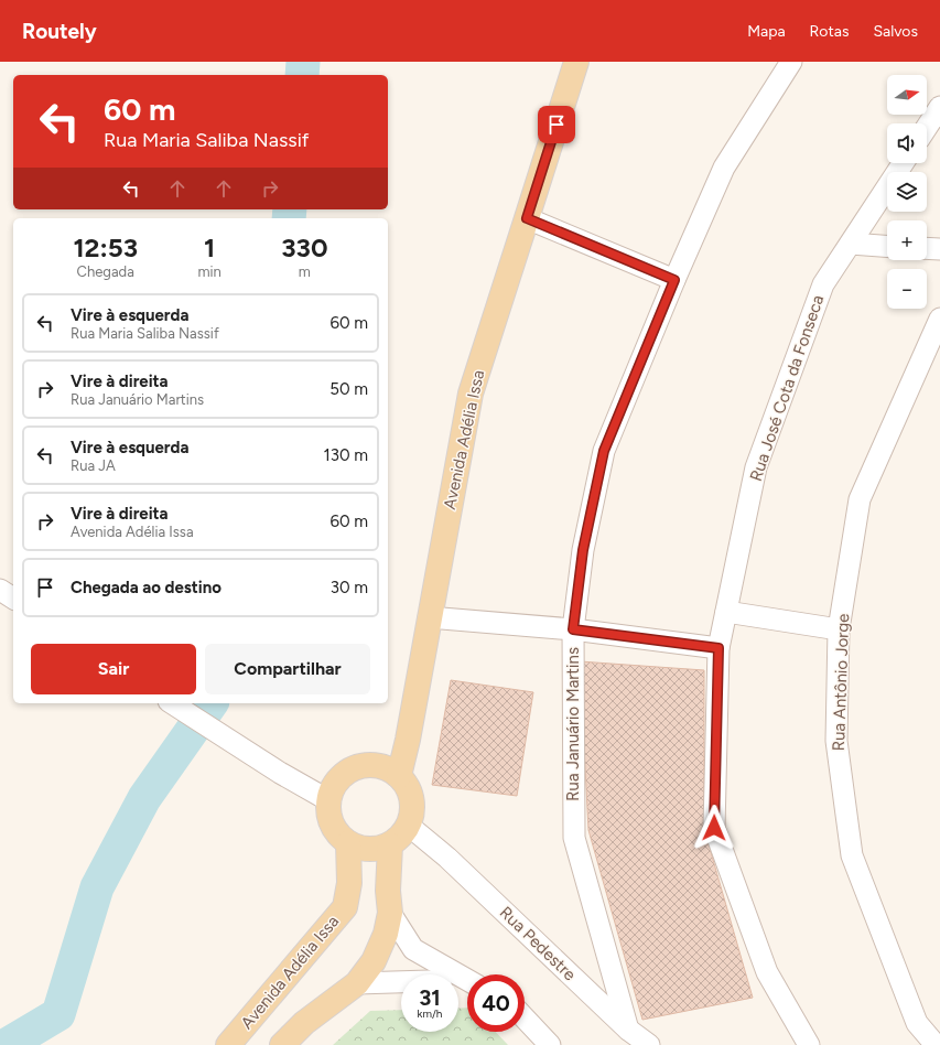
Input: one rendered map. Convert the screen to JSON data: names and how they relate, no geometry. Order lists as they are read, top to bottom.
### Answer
{
  "streets": {
    "main road": ["Avenida Adélia Issa"],
    "street": [
      "Rua José Cota da Fonseca",
      "Rua Antônio Jorge",
      "Rua Januário Martins",
      "Rua Pedestre"
    ]
  },
  "crossings": [
    ["Avenida Adélia Issa", "Rua Pedestre"],
    ["Rua Januário Martins", "Rua Pedestre"]
  ],
  "north": "right",
  "page": {
    "header": "Routely",
    "nav": ["Mapa", "Rotas", "Salvos"],
    "map_buttons": ["+", "−"],
    "turn": ["60 m", "Rua Maria Saliba Nassif"],
    "eta": [
      "12:53",
      "Chegada",
      "1",
      "min",
      "330",
      "m"
    ],
    "list": [
      {
        "name": "Vire à esquerda",
        "note": "Rua Maria Saliba Nassif",
        "value": "60 m"
      },
      {
        "name": "Vire à direita",
        "note": "Rua Januário Martins",
        "value": "50 m"
      },
      {
        "name": "Vire à esquerda",
        "note": "Rua JA",
        "value": "130 m"
      },
      {
        "name": "Vire à direita",
        "note": "Avenida Adélia Issa",
        "value": "60 m"
      },
      {
        "name": "Chegada ao destino",
        "value": "30 m"
      }
    ],
    "buttons": ["Sair", "Compartilhar"],
    "speed": "31 km/h",
    "limit": "40"
  }
}
